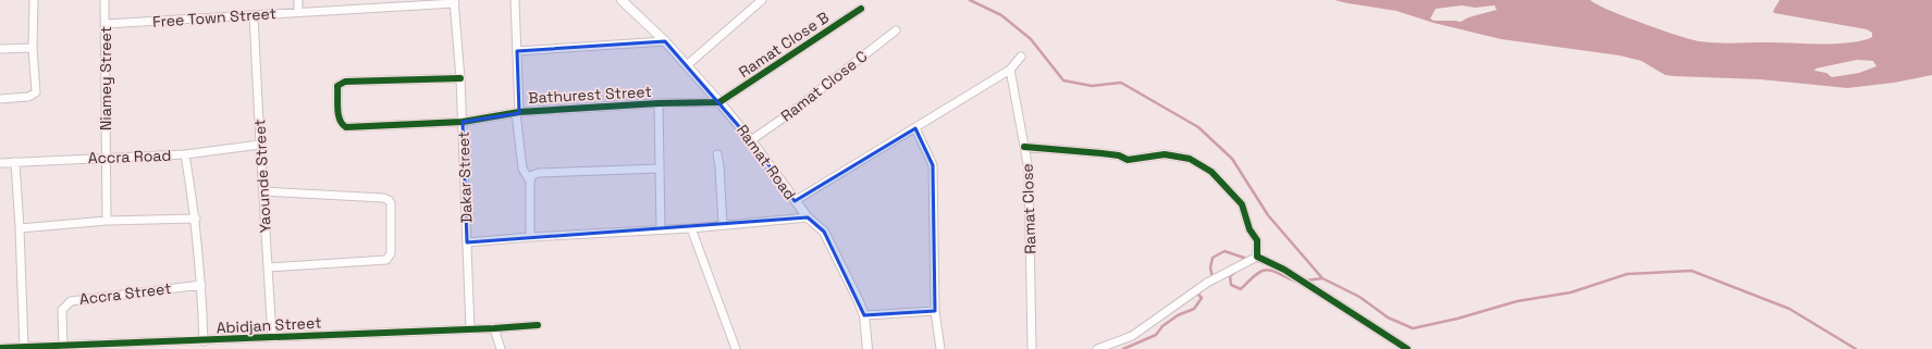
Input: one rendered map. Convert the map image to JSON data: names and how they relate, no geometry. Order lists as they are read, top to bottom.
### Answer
{
  "streets": {
    "street": [
      "Free Town Street",
      "Ramat Close B",
      "Niamey Street",
      "Ramat Close C",
      "Bathurest Street",
      "Accra Road",
      "Ramat Road",
      "Yaounde Street",
      "Dakar Street",
      "Ramat Close",
      "Accra Street",
      "Abidjan Street"
    ]
  },
  "crossings": [
    ["Free Town Street", "Niamey Street"],
    ["Free Town Street", "Yaounde Street"],
    ["Free Town Street", "Dakar Street"],
    ["Ramat Close B", "Bathurest Street"],
    ["Ramat Close B", "Ramat Road"],
    ["Niamey Street", "Accra Road"],
    ["Ramat Close C", "Ramat Road"],
    ["Bathurest Street", "Ramat Road"],
    ["Bathurest Street", "Dakar Street"],
    ["Accra Road", "Yaounde Street"],
    ["Yaounde Street", "Abidjan Street"],
    ["Dakar Street", "Abidjan Street"],
    ["Accra Street", "Abidjan Street"]
  ]
}
